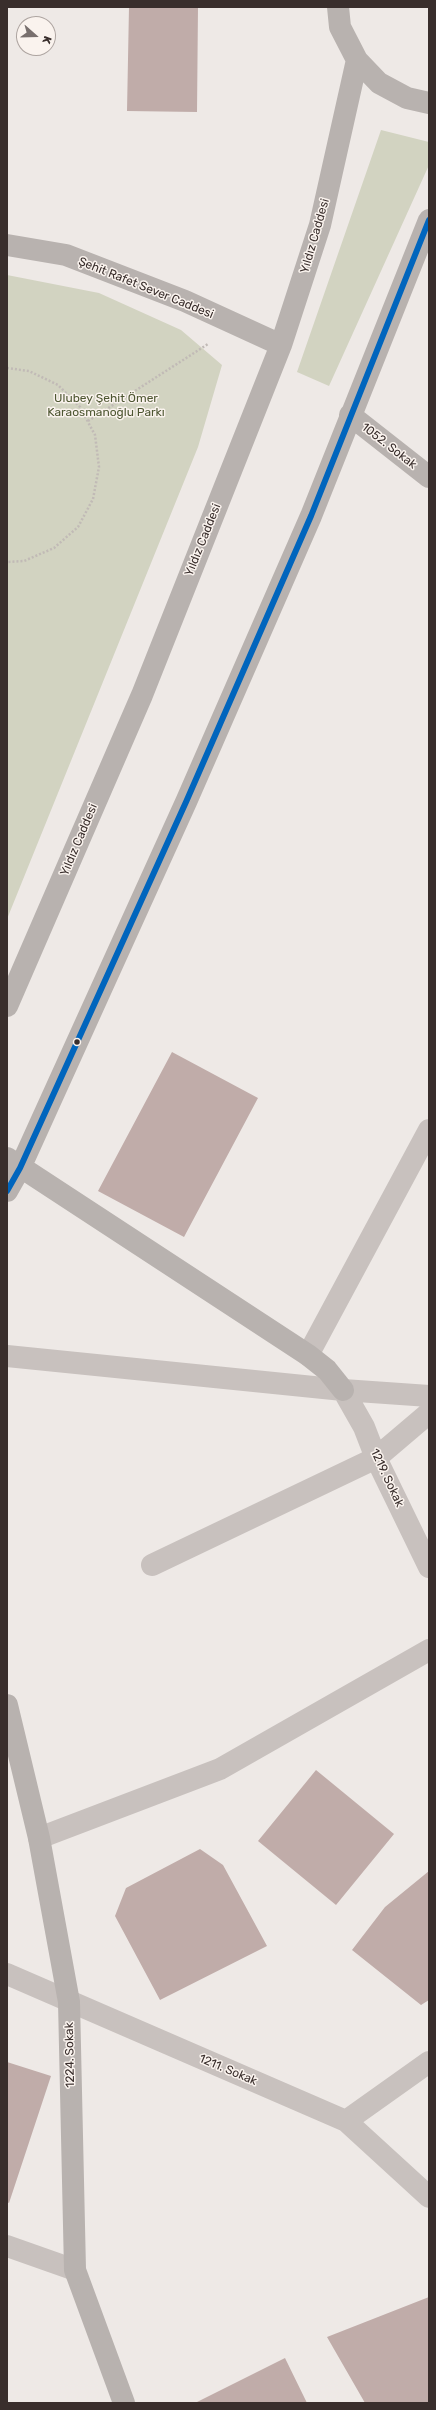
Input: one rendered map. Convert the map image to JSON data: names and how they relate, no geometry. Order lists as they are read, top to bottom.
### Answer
{
  "streets": {
    "main road": [
      "Yıldız Caddesi",
      "Şehit Rafet Sever Caddesi",
      "1052. Sokak",
      "1224. Sokak"
    ],
    "street": ["1219. Sokak", "1211. Sokak"]
  },
  "crossings": [
    ["Yıldız Caddesi", "Şehit Rafet Sever Caddesi"],
    ["1224. Sokak", "1211. Sokak"]
  ],
  "parks": ["Ulubey Şehit Ömer Karaosmanoğlu Parkı"],
  "north": "right"
}
